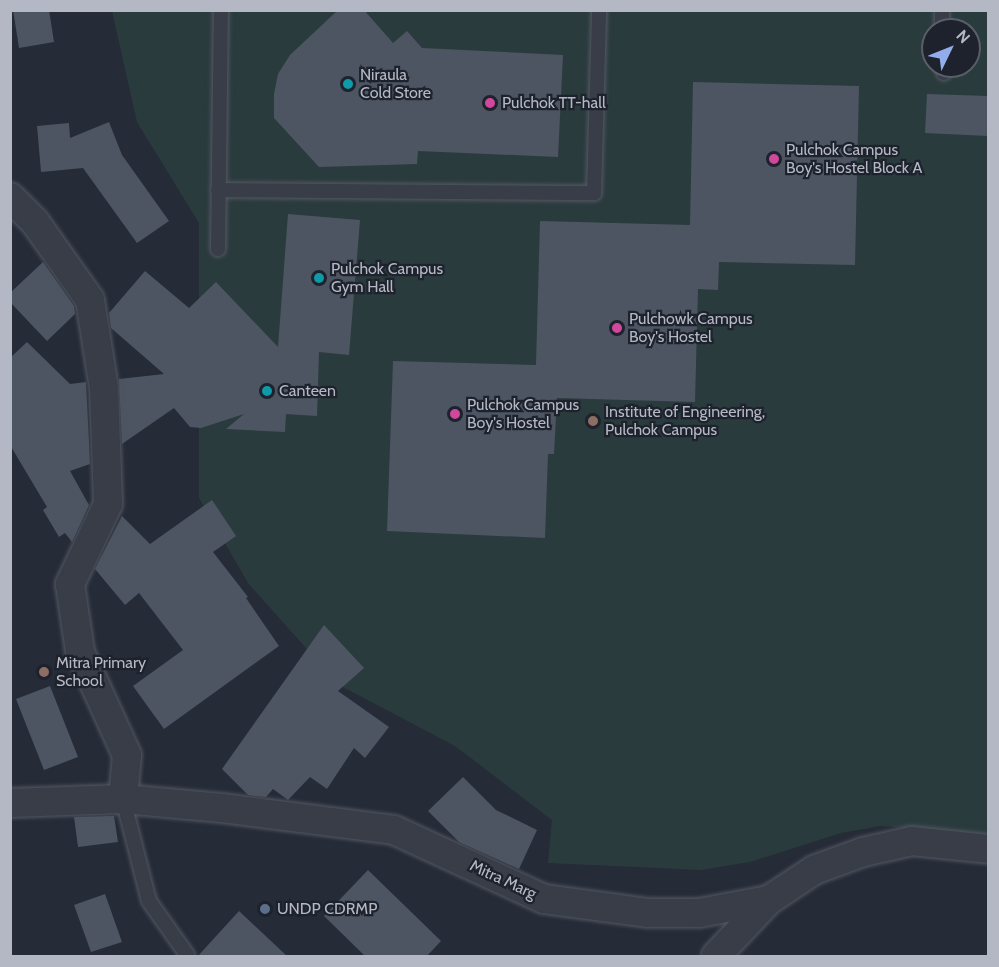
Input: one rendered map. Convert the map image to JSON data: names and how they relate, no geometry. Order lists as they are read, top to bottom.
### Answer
{
  "streets": {
    "street": ["Mitra Marg"]
  },
  "places": [
    "Niraula Cold Store",
    "Pulchok TT-hall",
    "Pulchok Campus Boy's Hostel Block A",
    "Pulchok Campus Gym Hall",
    "Pulchowk Campus Boy's Hostel",
    "Canteen",
    "Pulchok Campus Boy's Hostel",
    "Institute of Engineering, Pulchok Campus",
    "Mitra Primary School",
    "UNDP CDRMP"
  ],
  "north": "top right"
}
